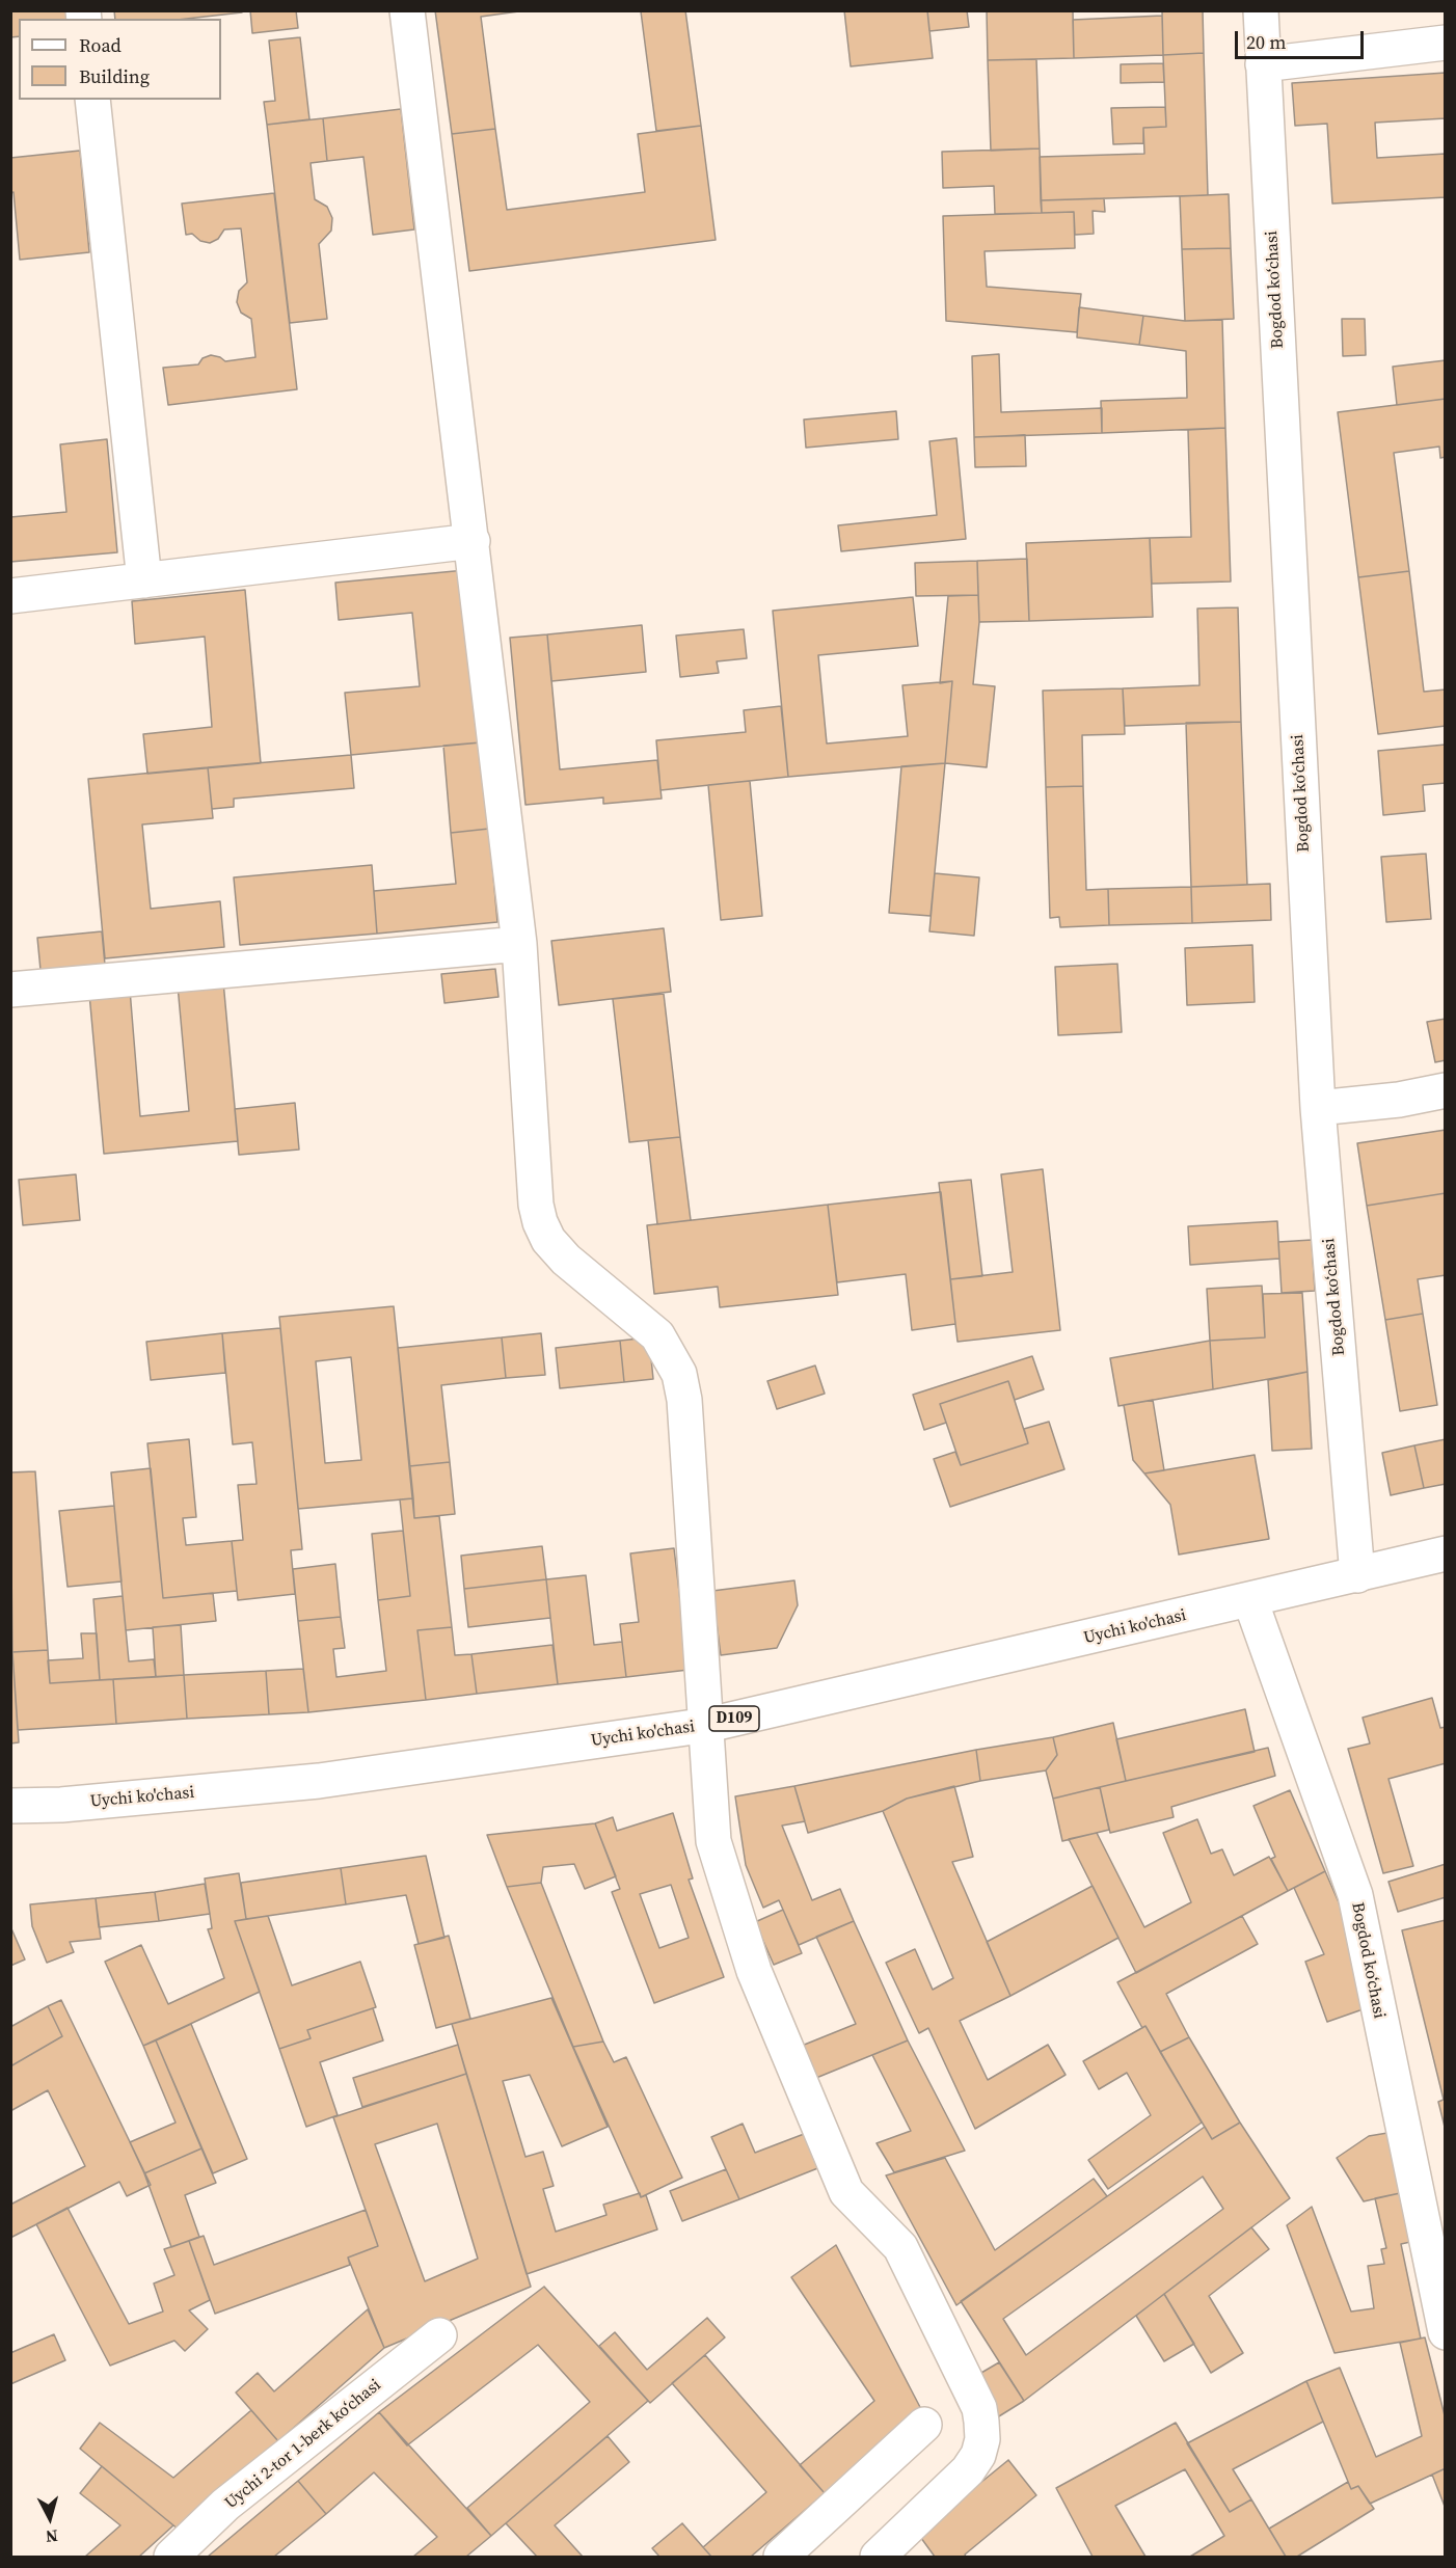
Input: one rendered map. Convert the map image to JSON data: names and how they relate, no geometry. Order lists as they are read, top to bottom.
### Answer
{
  "streets": {
    "street": [
      "Bogdod koʻchasi",
      "Uychi ko'chasi",
      "D109",
      "Uychi 2-tor 1-berk koʻchasi"
    ]
  },
  "crossings": [
    ["Bogdod koʻchasi", "Uychi ko'chasi"]
  ],
  "legend": ["Road", "Building"],
  "scale_bar": "20 m",
  "north": "bottom"
}
